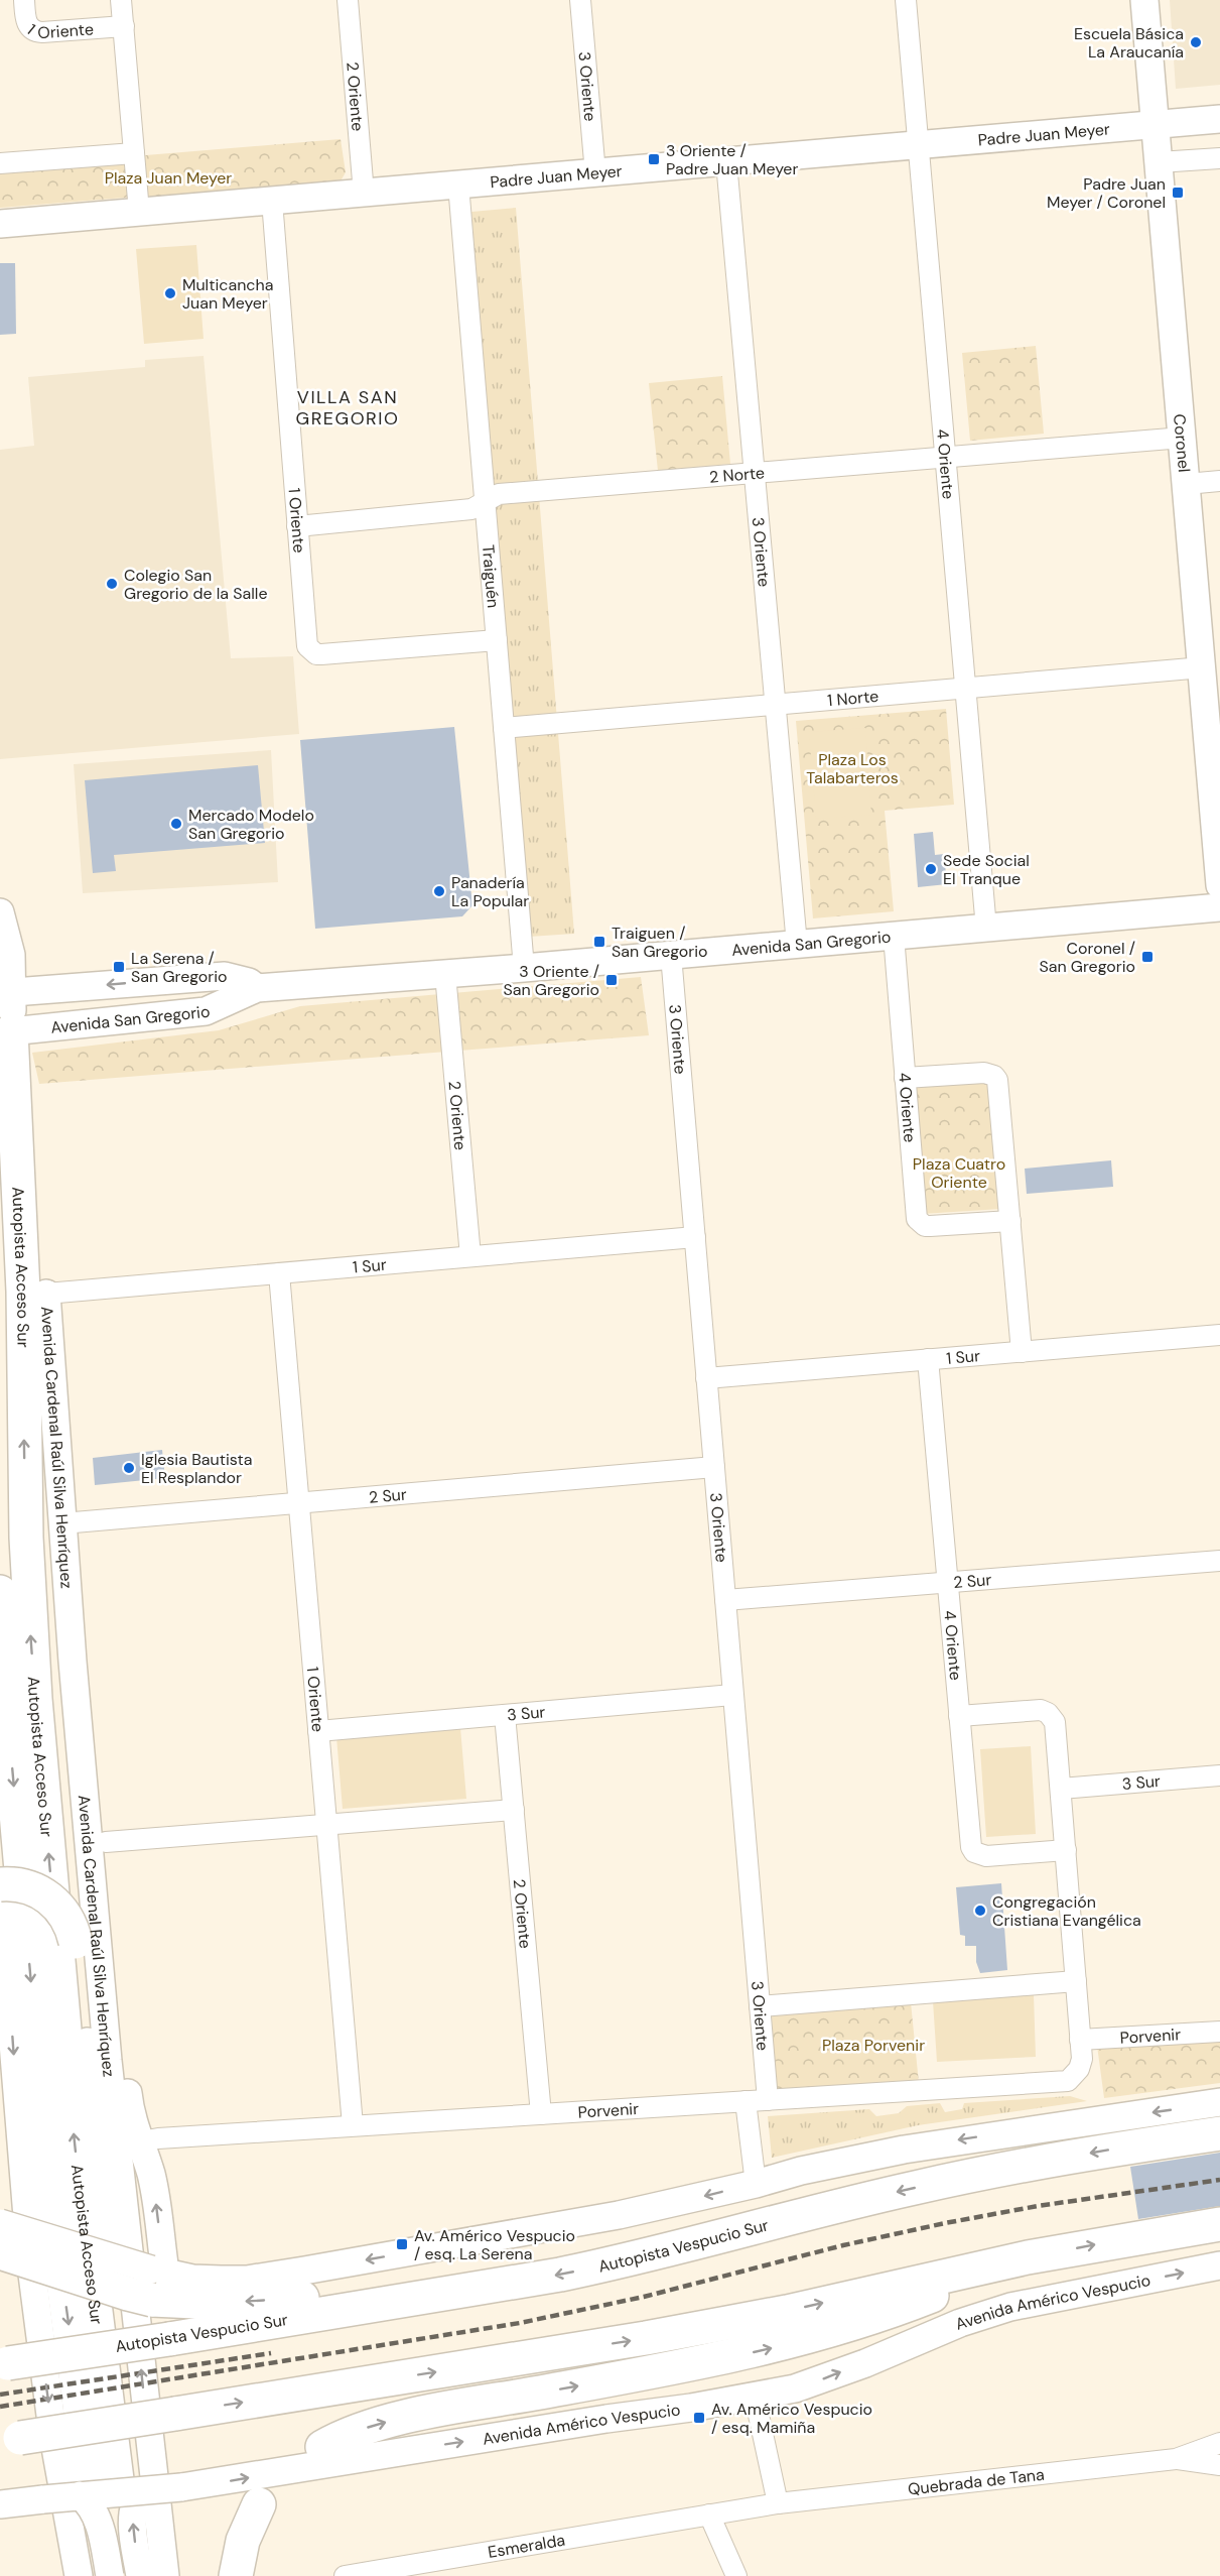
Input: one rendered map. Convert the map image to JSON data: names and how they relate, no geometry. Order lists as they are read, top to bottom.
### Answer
{
  "streets": {
    "highway": ["Autopista Acceso Sur", "Autopista Vespucio Sur"],
    "main road": [
      "Padre Juan Meyer",
      "Coronel",
      "Avenida San Gregorio",
      "Avenida Cardenal Raúl Silva Henríquez",
      "Avenida Américo Vespucio"
    ],
    "street": [
      "1 Oriente",
      "3 Oriente",
      "2 Oriente",
      "4 Oriente",
      "2 Norte",
      "Traiguén",
      "1 Norte",
      "1 Sur",
      "2 Sur",
      "3 Sur",
      "Porvenir",
      "Quebrada de Tana",
      "Esmeralda"
    ]
  },
  "crossings": [
    ["1 Oriente", "Padre Juan Meyer"],
    ["1 Oriente", "2 Norte"],
    ["1 Oriente", "Traiguén"],
    ["1 Oriente", "1 Sur"],
    ["1 Oriente", "2 Sur"],
    ["1 Oriente", "3 Sur"],
    ["1 Oriente", "Porvenir"],
    ["3 Oriente", "Padre Juan Meyer"],
    ["3 Oriente", "2 Norte"],
    ["3 Oriente", "1 Norte"],
    ["3 Oriente", "Avenida San Gregorio"],
    ["3 Oriente", "1 Sur"],
    ["3 Oriente", "2 Sur"],
    ["3 Oriente", "3 Sur"],
    ["3 Oriente", "Porvenir"],
    ["2 Oriente", "Padre Juan Meyer"],
    ["2 Oriente", "Avenida San Gregorio"],
    ["2 Oriente", "1 Sur"],
    ["2 Oriente", "3 Sur"],
    ["2 Oriente", "Porvenir"],
    ["Padre Juan Meyer", "Coronel"],
    ["Padre Juan Meyer", "4 Oriente"],
    ["Padre Juan Meyer", "Traiguén"],
    ["Coronel", "2 Norte"],
    ["Coronel", "1 Norte"],
    ["4 Oriente", "2 Norte"],
    ["4 Oriente", "1 Norte"],
    ["4 Oriente", "Avenida San Gregorio"],
    ["4 Oriente", "1 Sur"],
    ["4 Oriente", "2 Sur"],
    ["2 Norte", "Traiguén"],
    ["Traiguén", "1 Norte"],
    ["Traiguén", "Avenida San Gregorio"],
    ["Avenida San Gregorio", "Autopista Acceso Sur"],
    ["1 Sur", "Avenida Cardenal Raúl Silva Henríquez"],
    ["Autopista Acceso Sur", "Avenida Américo Vespucio"],
    ["Avenida Cardenal Raúl Silva Henríquez", "2 Sur"],
    ["Avenida Cardenal Raúl Silva Henríquez", "Porvenir"],
    ["Quebrada de Tana", "Esmeralda"]
  ],
  "districts": ["VILLA SAN GREGORIO"],
  "parks": [
    "Plaza Juan Meyer",
    "Plaza Los Talabarteros",
    "Plaza Cuatro Oriente",
    "Plaza Porvenir"
  ],
  "places": {
    "other": [
      "Escuela Básica La Araucanía",
      "Multicancha Juan Meyer",
      "Colegio San Gregorio de la Salle",
      "Mercado Modelo San Gregorio",
      "Sede Social El Tranque",
      "Panadería La Popular",
      "Iglesia Bautista El Resplandor",
      "Congregación Cristiana Evangélica"
    ],
    "transit": [
      "3 Oriente / Padre Juan Meyer",
      "Padre Juan Meyer / Coronel",
      "Traiguen / San Gregorio",
      "Coronel / San Gregorio",
      "La Serena / San Gregorio",
      "3 Oriente / San Gregorio",
      "Av. Américo Vespucio / esq. La Serena",
      "Av. Américo Vespucio / esq. Mamiña"
    ]
  }
}
